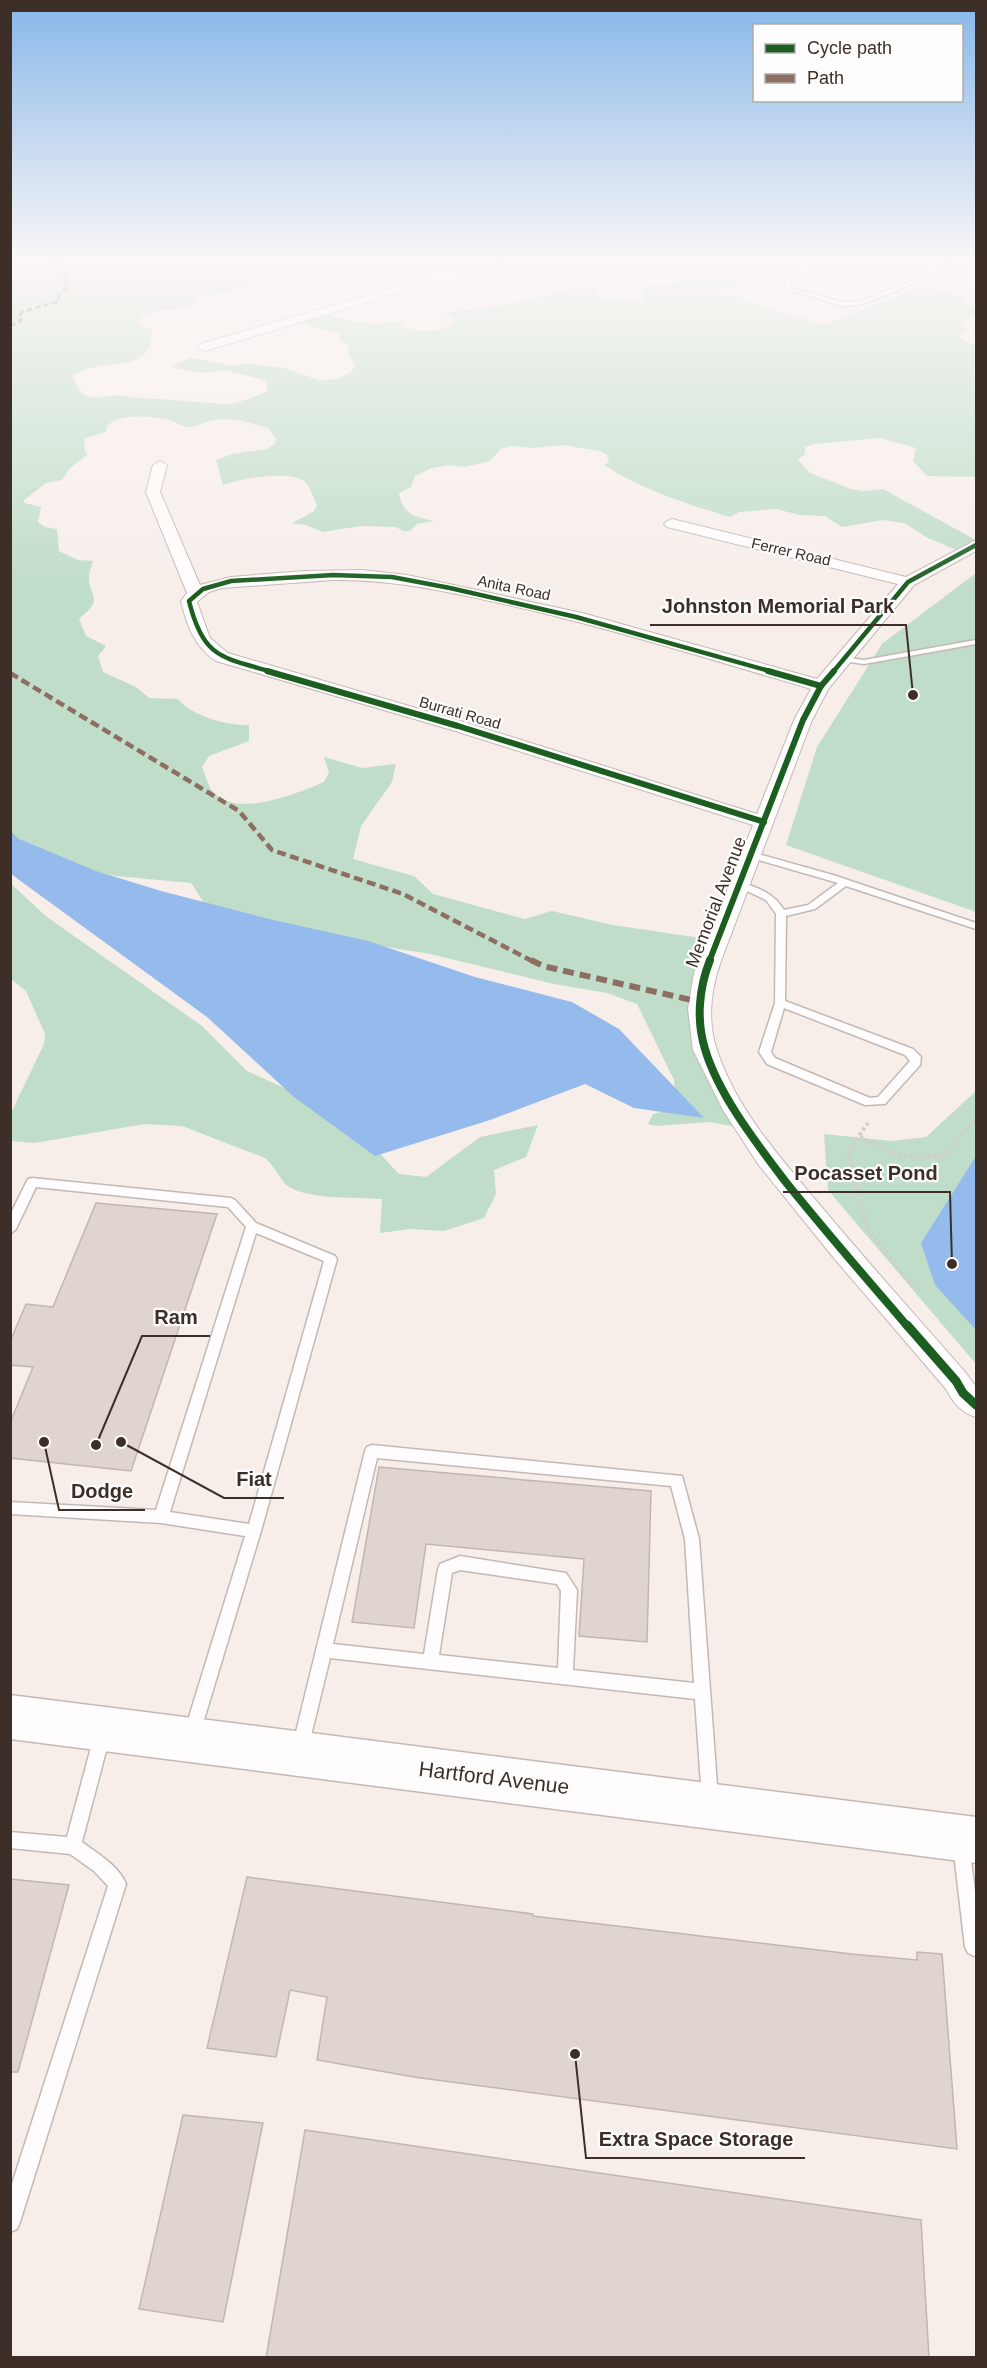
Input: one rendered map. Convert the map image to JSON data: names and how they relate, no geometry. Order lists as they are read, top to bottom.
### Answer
{
  "streets": {
    "main road": ["Hartford Avenue"],
    "street": [
      "Ferrer Road",
      "Anita Road",
      "Burrati Road",
      "Memorial Avenue"
    ]
  },
  "crossings": [
    ["Ferrer Road", "Memorial Avenue"],
    ["Anita Road", "Burrati Road"],
    ["Anita Road", "Memorial Avenue"],
    ["Burrati Road", "Memorial Avenue"]
  ],
  "places": [
    "Johnston Memorial Park",
    "Pocasset Pond",
    "Dodge",
    "Fiat",
    "Ram",
    "Extra Space Storage"
  ],
  "legend": ["Cycle path", "Path"]
}
